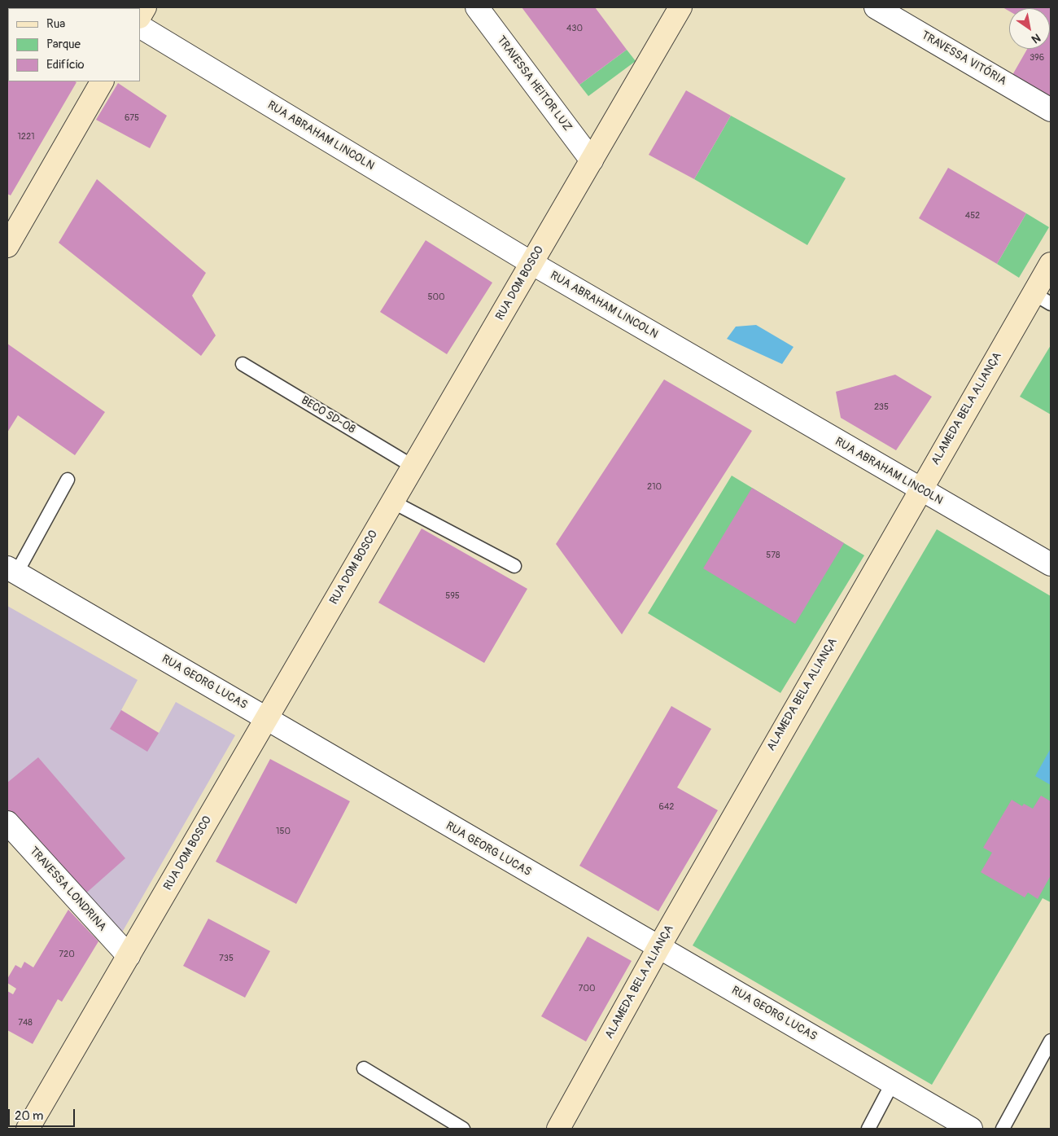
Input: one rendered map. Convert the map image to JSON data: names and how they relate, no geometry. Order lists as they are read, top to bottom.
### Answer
{
  "streets": {
    "street": [
      "TRAVESSA VITÓRIA",
      "TRAVESSA HEITOR LUZ",
      "RUA ABRAHAM LINCOLN",
      "RUA DOM BOSCO",
      "ALAMEDA BELA ALIANÇA",
      "RUA GEORG LUCAS",
      "TRAVESSA LONDRINA"
    ],
    "lane": ["BECO SD-08"]
  },
  "crossings": [
    ["TRAVESSA HEITOR LUZ", "RUA DOM BOSCO"],
    ["RUA ABRAHAM LINCOLN", "RUA DOM BOSCO"],
    ["RUA ABRAHAM LINCOLN", "ALAMEDA BELA ALIANÇA"],
    ["RUA DOM BOSCO", "BECO SD-08"],
    ["RUA DOM BOSCO", "RUA GEORG LUCAS"],
    ["RUA DOM BOSCO", "TRAVESSA LONDRINA"],
    ["ALAMEDA BELA ALIANÇA", "RUA GEORG LUCAS"]
  ],
  "house_numbers": [
    "430",
    "396",
    "675",
    "1221",
    "452",
    "500",
    "235",
    "210",
    "578",
    "595",
    "642",
    "150",
    "720",
    "735",
    "700",
    "748"
  ],
  "legend": ["Rua", "Parque", "Edifício"],
  "scale_bar": "20 m",
  "north": "bottom right"
}
